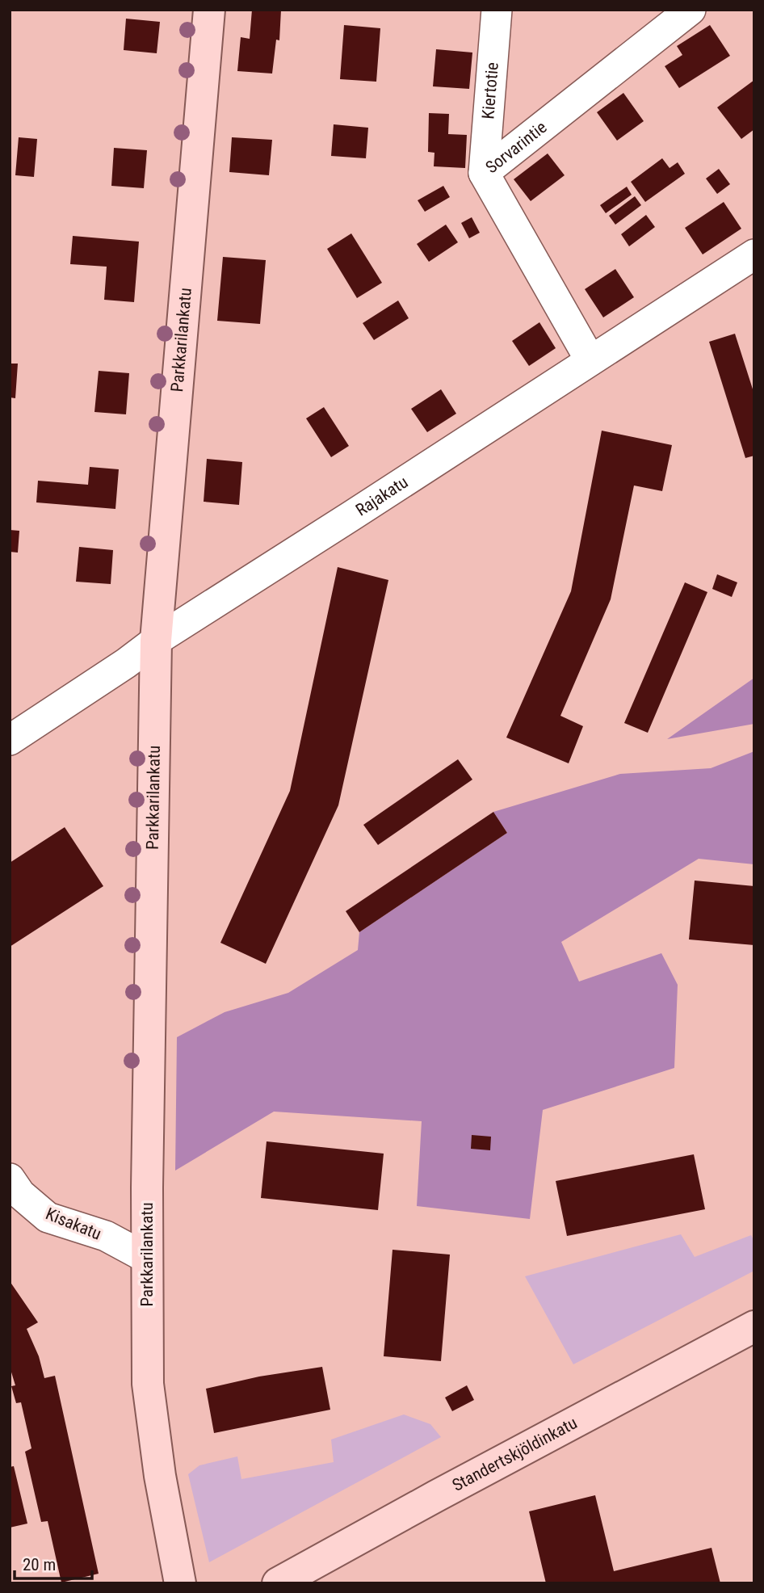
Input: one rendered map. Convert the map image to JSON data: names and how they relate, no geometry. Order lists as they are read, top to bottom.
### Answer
{
  "streets": {
    "street": [
      "Kiertotie",
      "Sorvarintie",
      "Parkkarilankatu",
      "Rajakatu",
      "Kisakatu",
      "Standertskjöldinkatu"
    ]
  },
  "crossings": [
    ["Kiertotie", "Sorvarintie"],
    ["Sorvarintie", "Rajakatu"],
    ["Parkkarilankatu", "Rajakatu"],
    ["Parkkarilankatu", "Kisakatu"]
  ],
  "scale_bar": "20 m"
}
